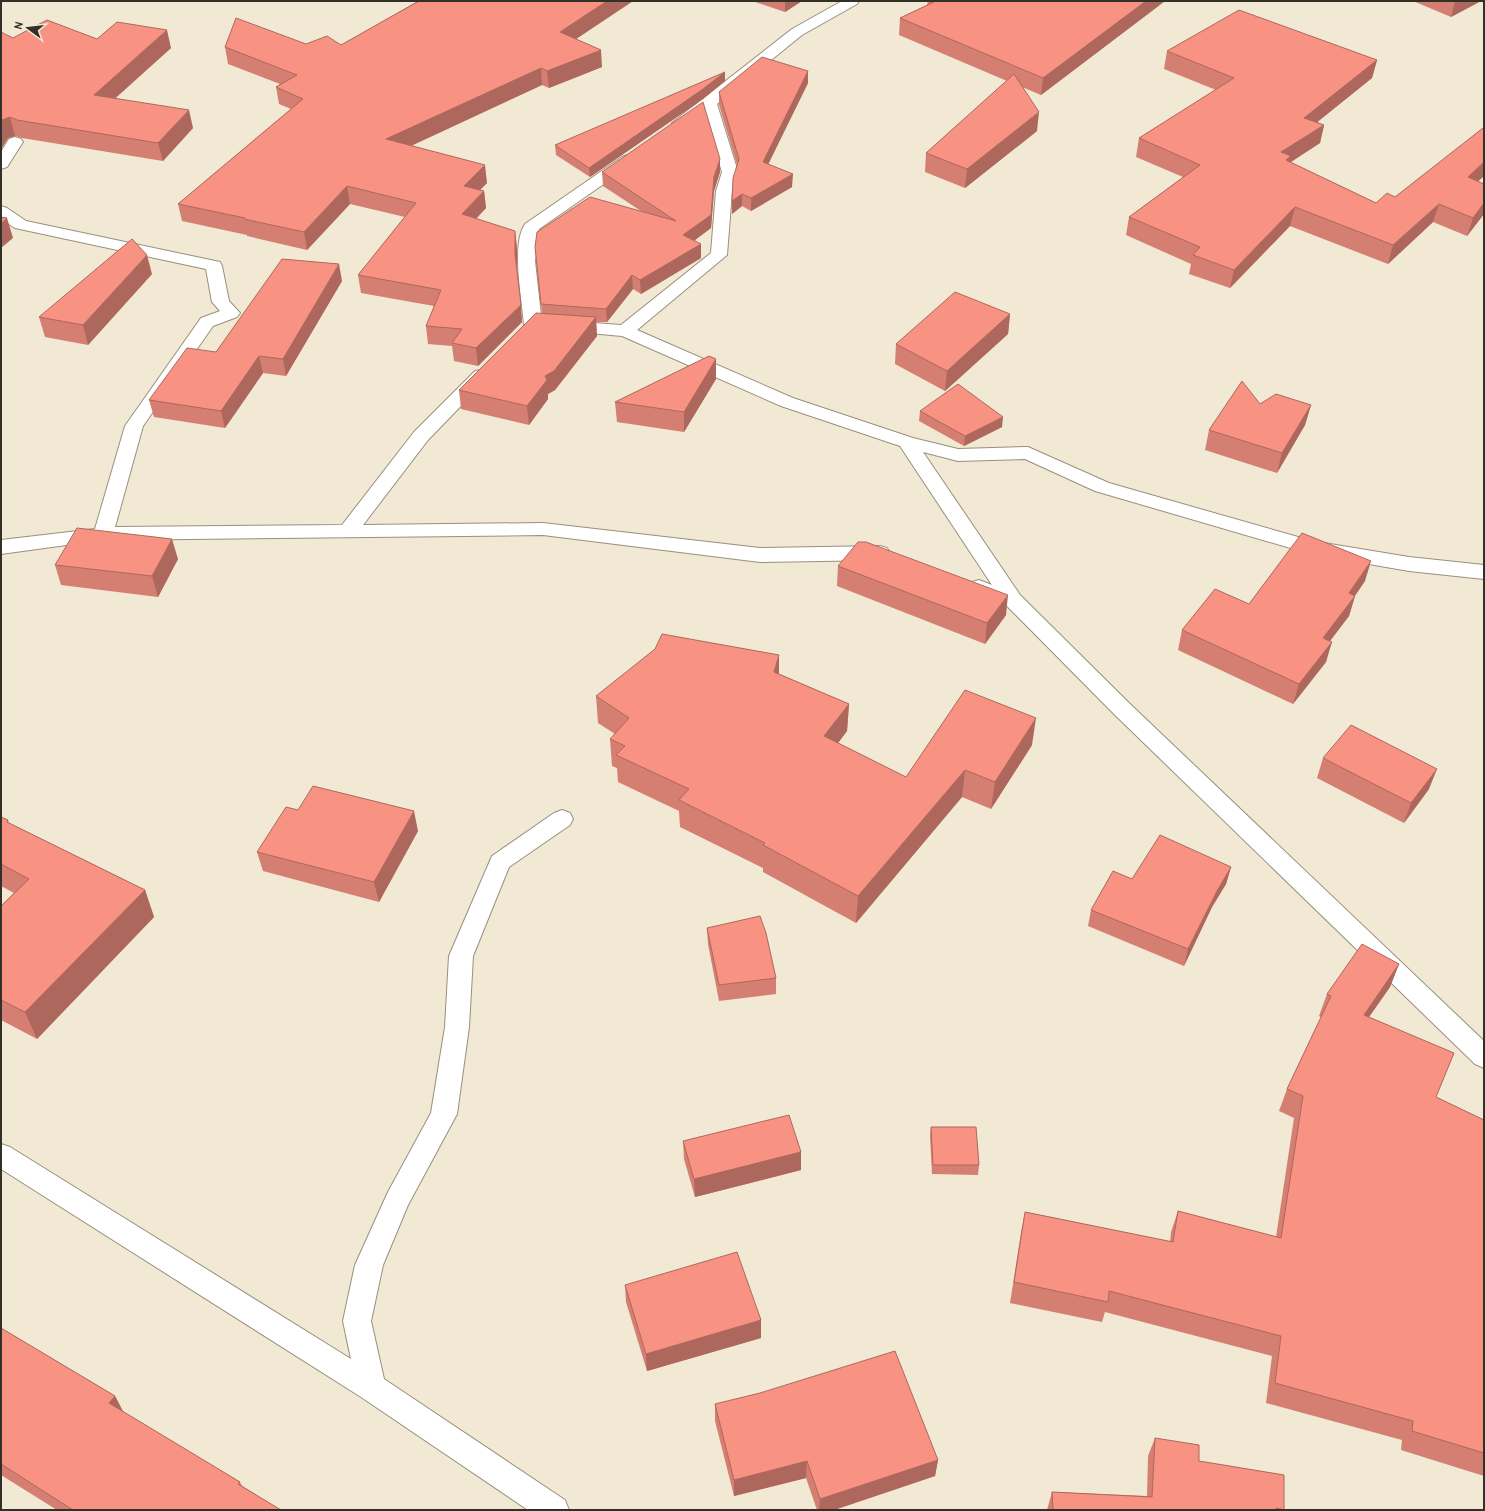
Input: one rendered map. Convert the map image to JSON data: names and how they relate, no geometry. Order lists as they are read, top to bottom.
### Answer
{
  "north": "left"
}
